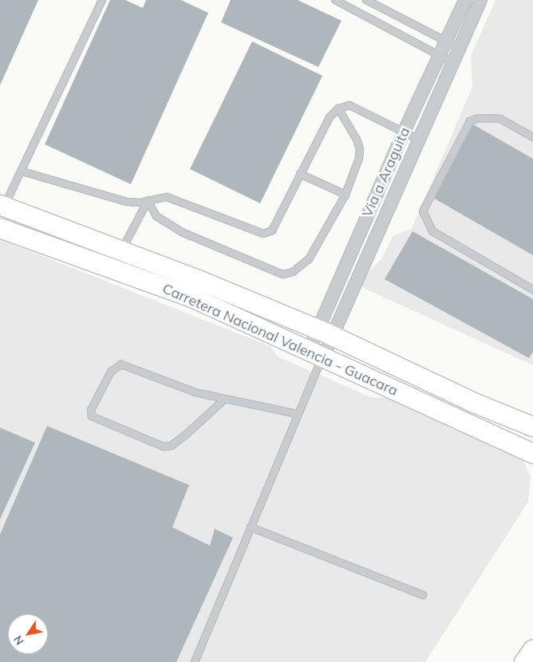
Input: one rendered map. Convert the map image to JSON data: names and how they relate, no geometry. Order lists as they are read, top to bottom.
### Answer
{
  "streets": {
    "main road": ["Carretera Nacional Valencia - Guacara"],
    "street": ["Via a Araguita"]
  },
  "crossings": [
    ["Via a Araguita", "Carretera Nacional Valencia - Guacara"]
  ],
  "north": "bottom left"
}
